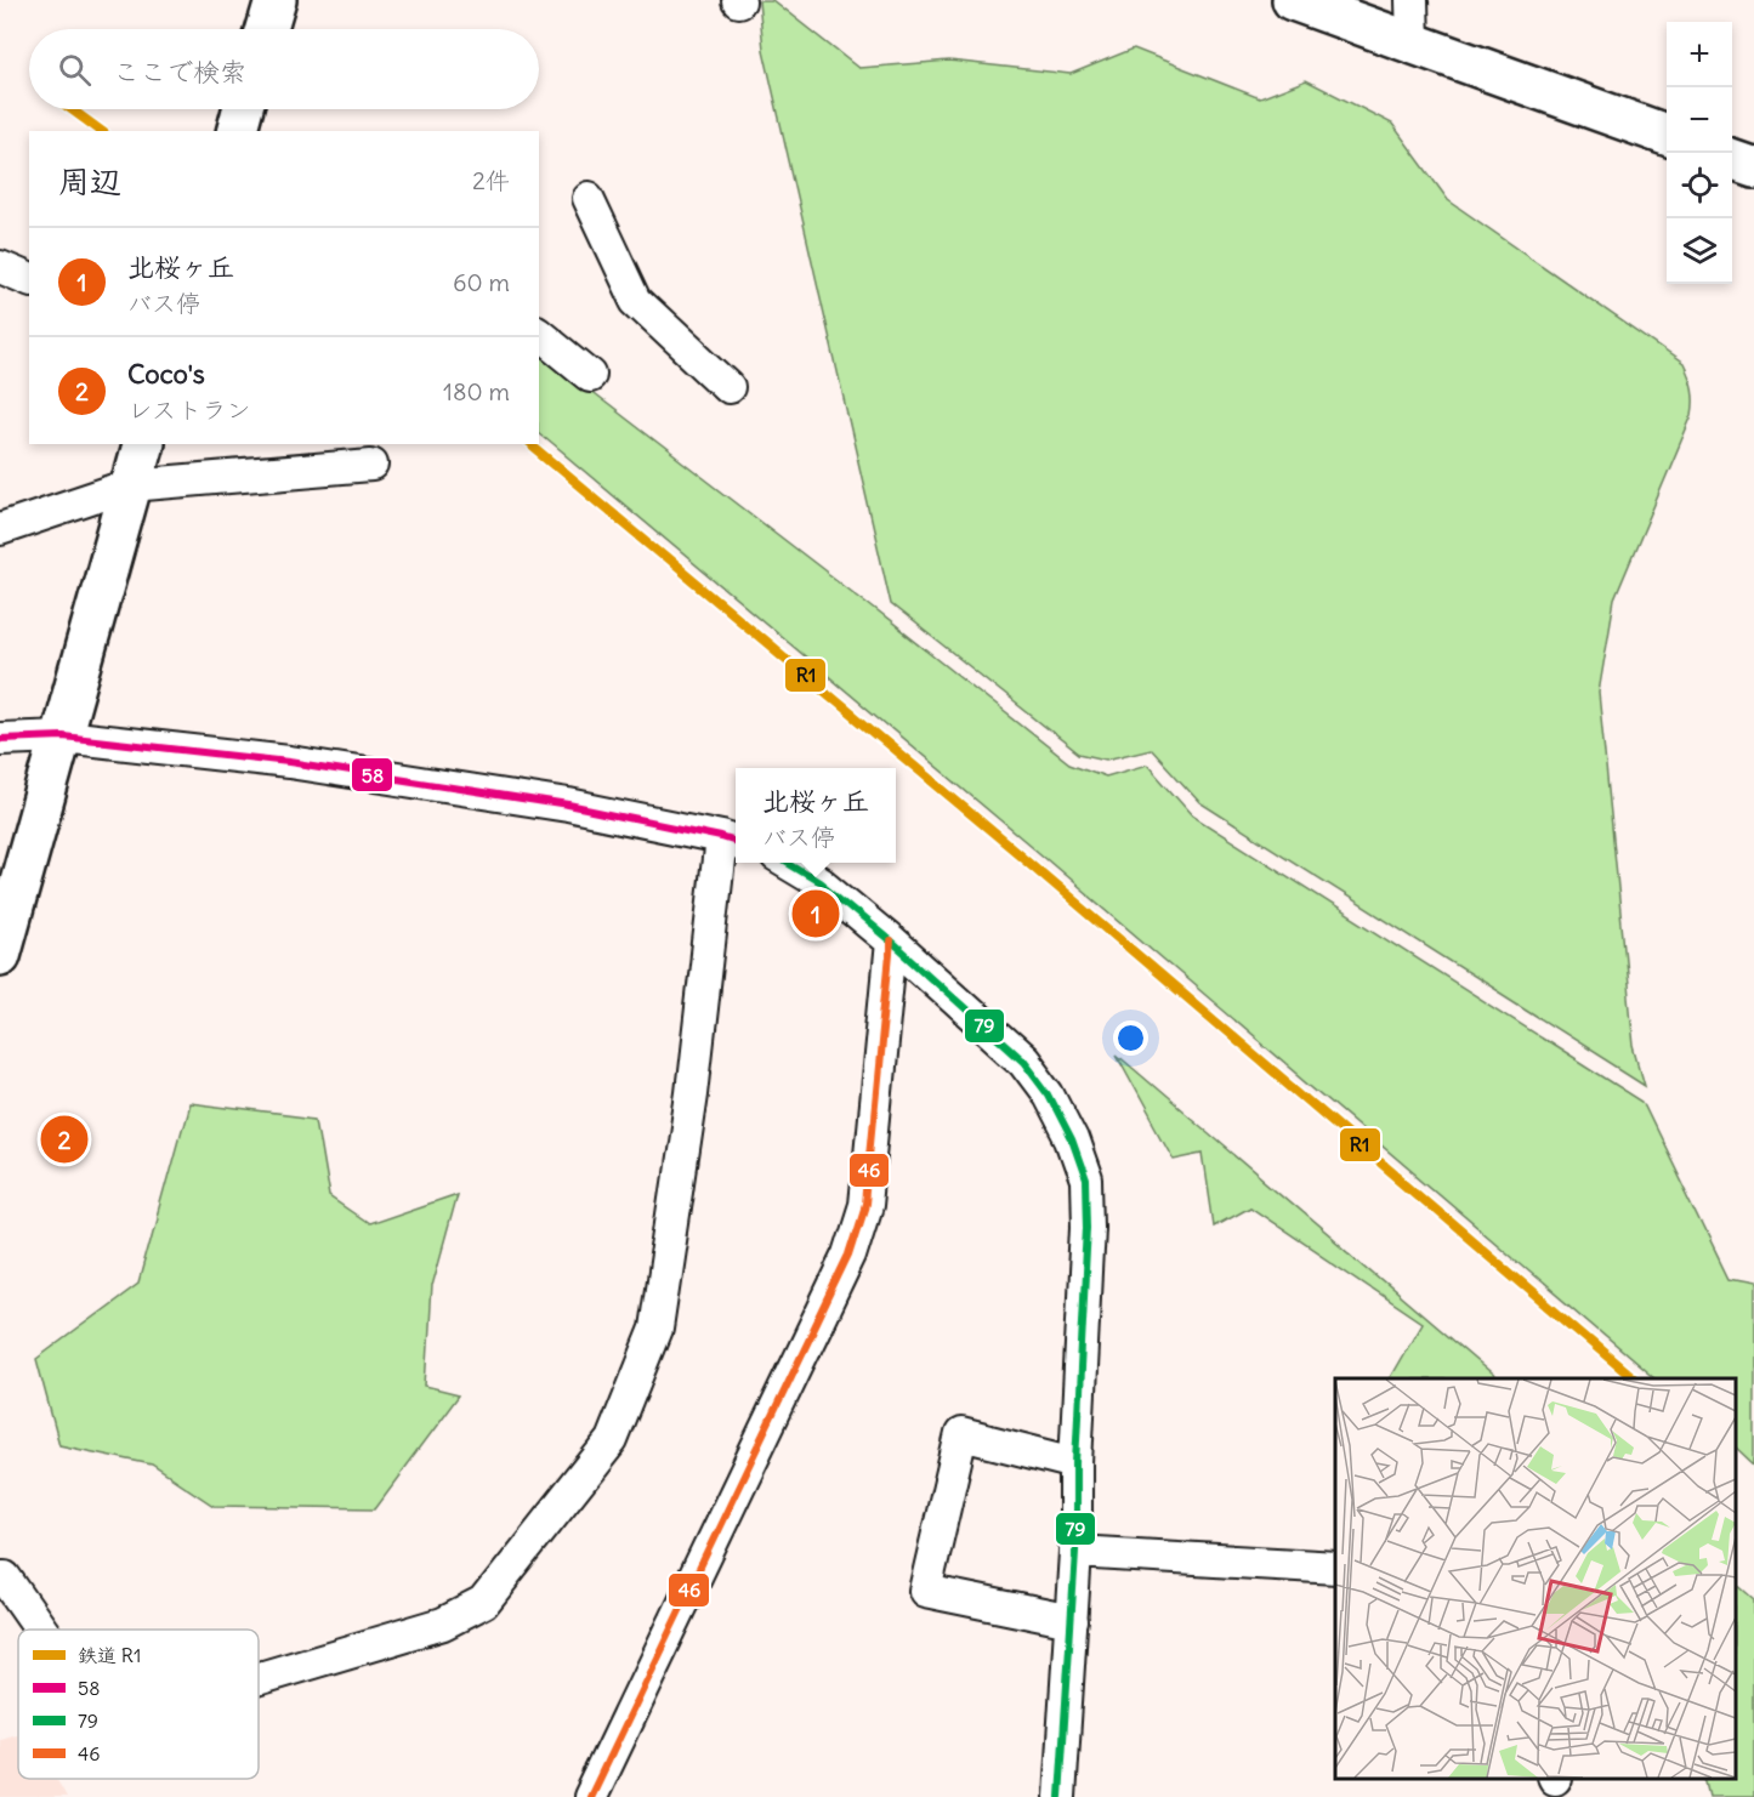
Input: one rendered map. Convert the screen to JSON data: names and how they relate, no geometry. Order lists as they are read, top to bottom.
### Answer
{
  "lines": [
    "rail line R1",
    "transit line 58",
    "transit line 79",
    "transit line 46"
  ],
  "legend": [
    "鉄道 R1",
    "58",
    "79",
    "46"
  ],
  "page": {
    "map_buttons": ["+", "−"],
    "search": "ここで検索",
    "heading": ["周辺", "2件"],
    "list": [
      {
        "mark": "1",
        "name": "北桜ヶ丘",
        "note": "バス停",
        "value": "60 m"
      },
      {
        "mark": "2",
        "name": "Coco's",
        "note": "レストラン",
        "value": "180 m"
      }
    ],
    "popup": ["北桜ヶ丘", "バス停"],
    "pins": ["1", "2"]
  }
}
